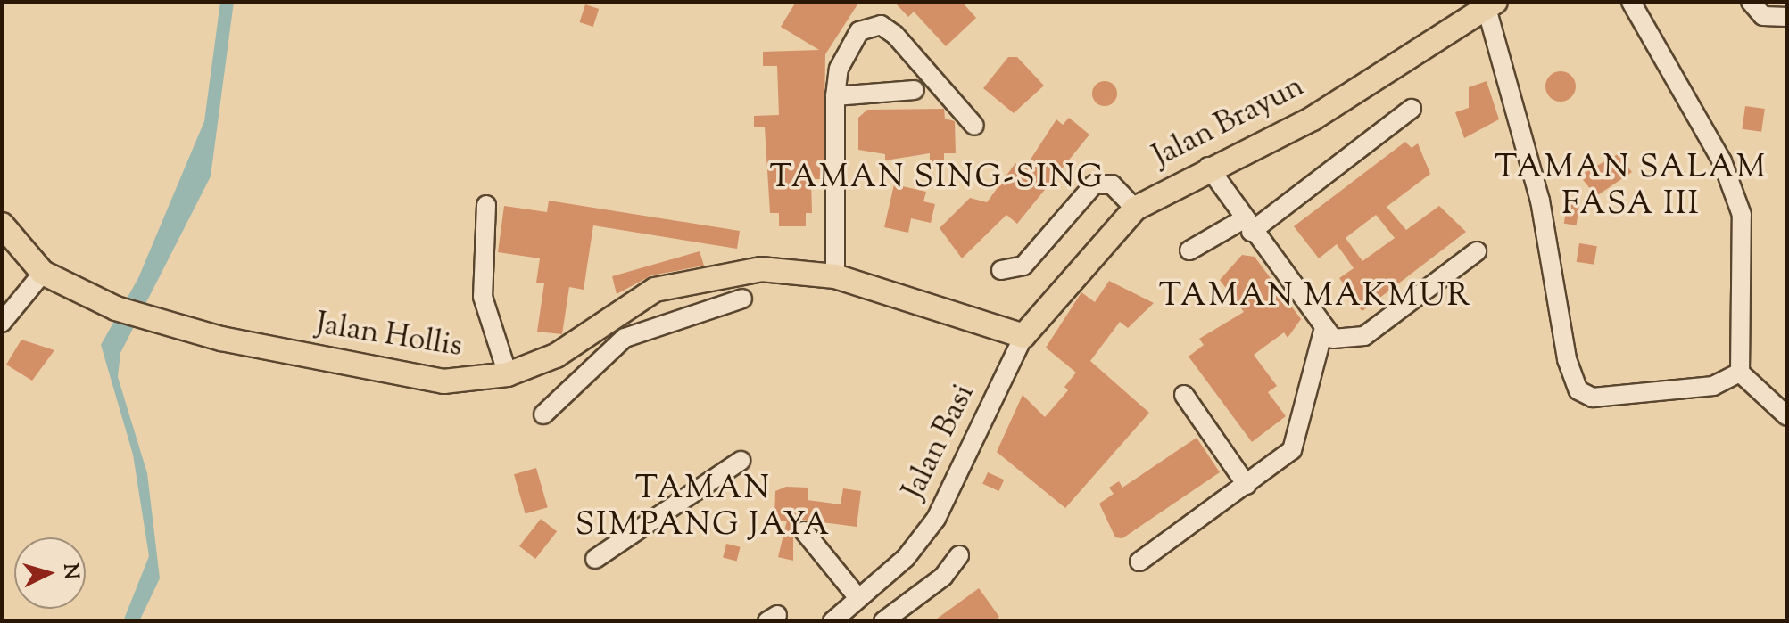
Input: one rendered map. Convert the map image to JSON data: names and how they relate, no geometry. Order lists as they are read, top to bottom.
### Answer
{
  "streets": {
    "main road": ["Jalan Brayun", "Jalan Hollis"],
    "street": ["Jalan Basi"]
  },
  "crossings": [
    ["Jalan Brayun", "Jalan Hollis"],
    ["Jalan Brayun", "Jalan Basi"],
    ["Jalan Hollis", "Jalan Basi"]
  ],
  "districts": [
    "TAMAN SALAM FASA III",
    "TAMAN SING-SING",
    "TAMAN MAKMUR",
    "TAMAN SIMPANG JAYA"
  ],
  "north": "right"
}
